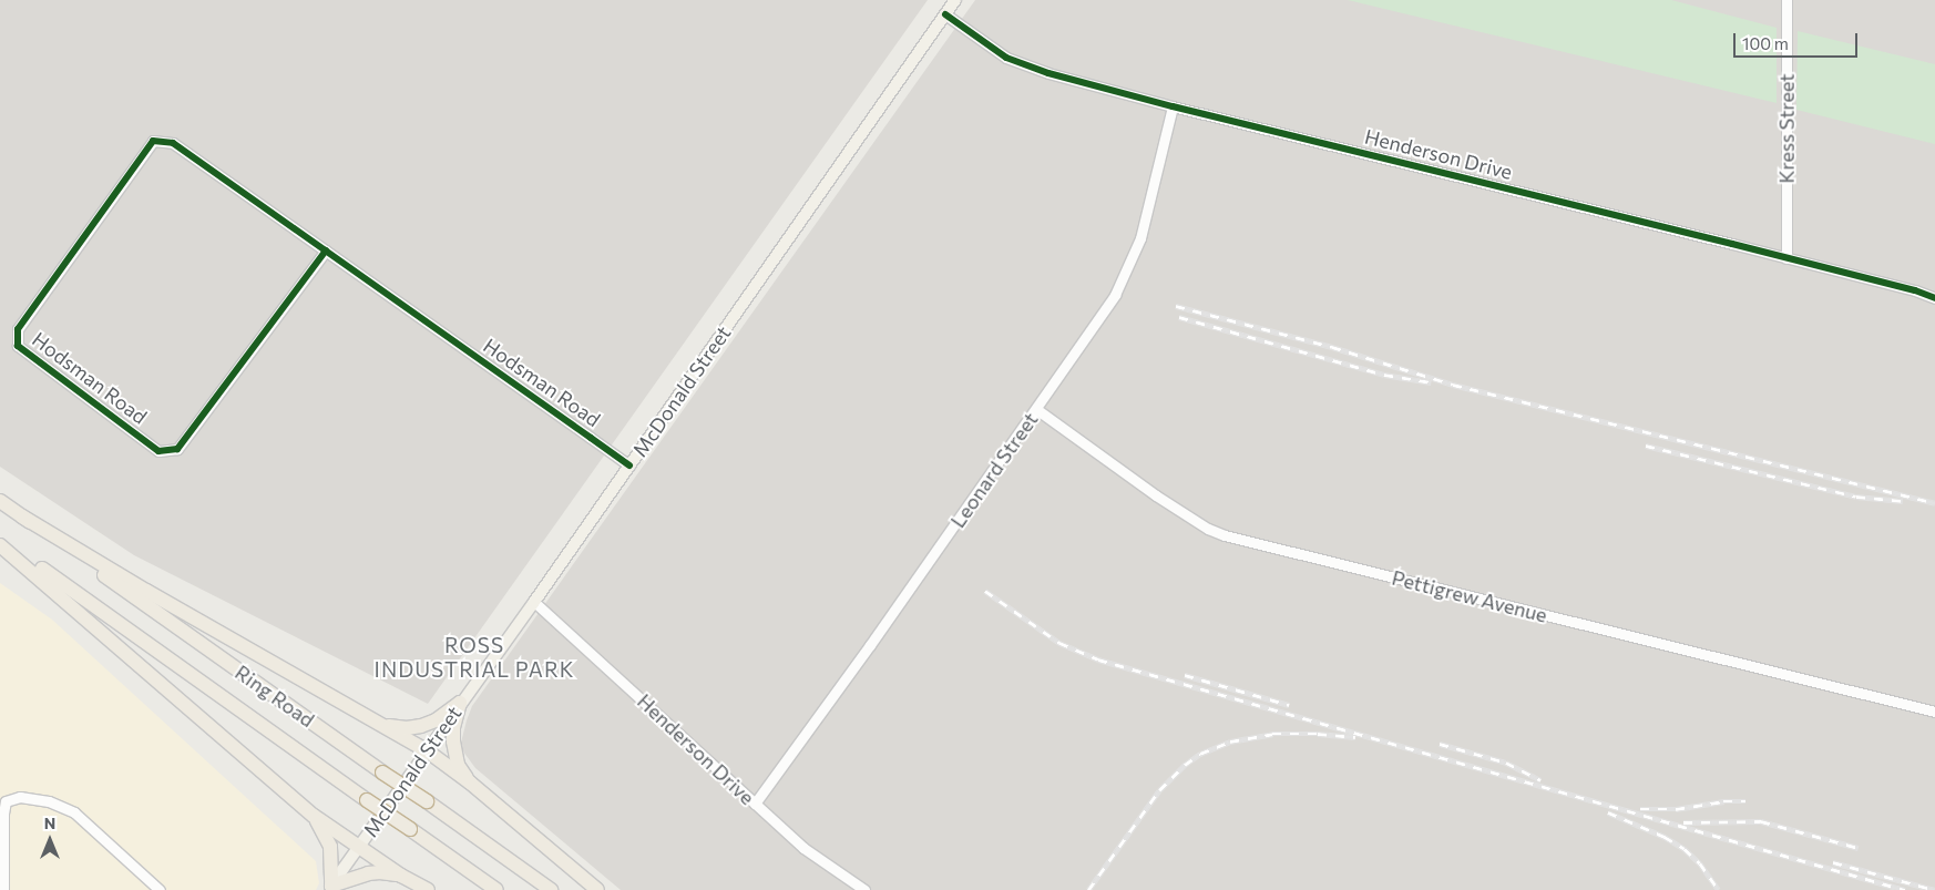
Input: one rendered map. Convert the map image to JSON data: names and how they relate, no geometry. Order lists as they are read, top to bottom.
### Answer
{
  "streets": {
    "highway": ["Ring Road"],
    "main road": ["McDonald Street"],
    "street": [
      "Kress Street",
      "Henderson Drive",
      "Hodsman Road",
      "Leonard Street",
      "Pettigrew Avenue"
    ]
  },
  "crossings": [
    ["Kress Street", "Henderson Drive"],
    ["Henderson Drive", "McDonald Street"],
    ["Henderson Drive", "Leonard Street"],
    ["Hodsman Road", "McDonald Street"],
    ["Leonard Street", "Pettigrew Avenue"]
  ],
  "districts": ["ROSS INDUSTRIAL PARK"],
  "scale_bar": "100 m",
  "north": "top"
}
